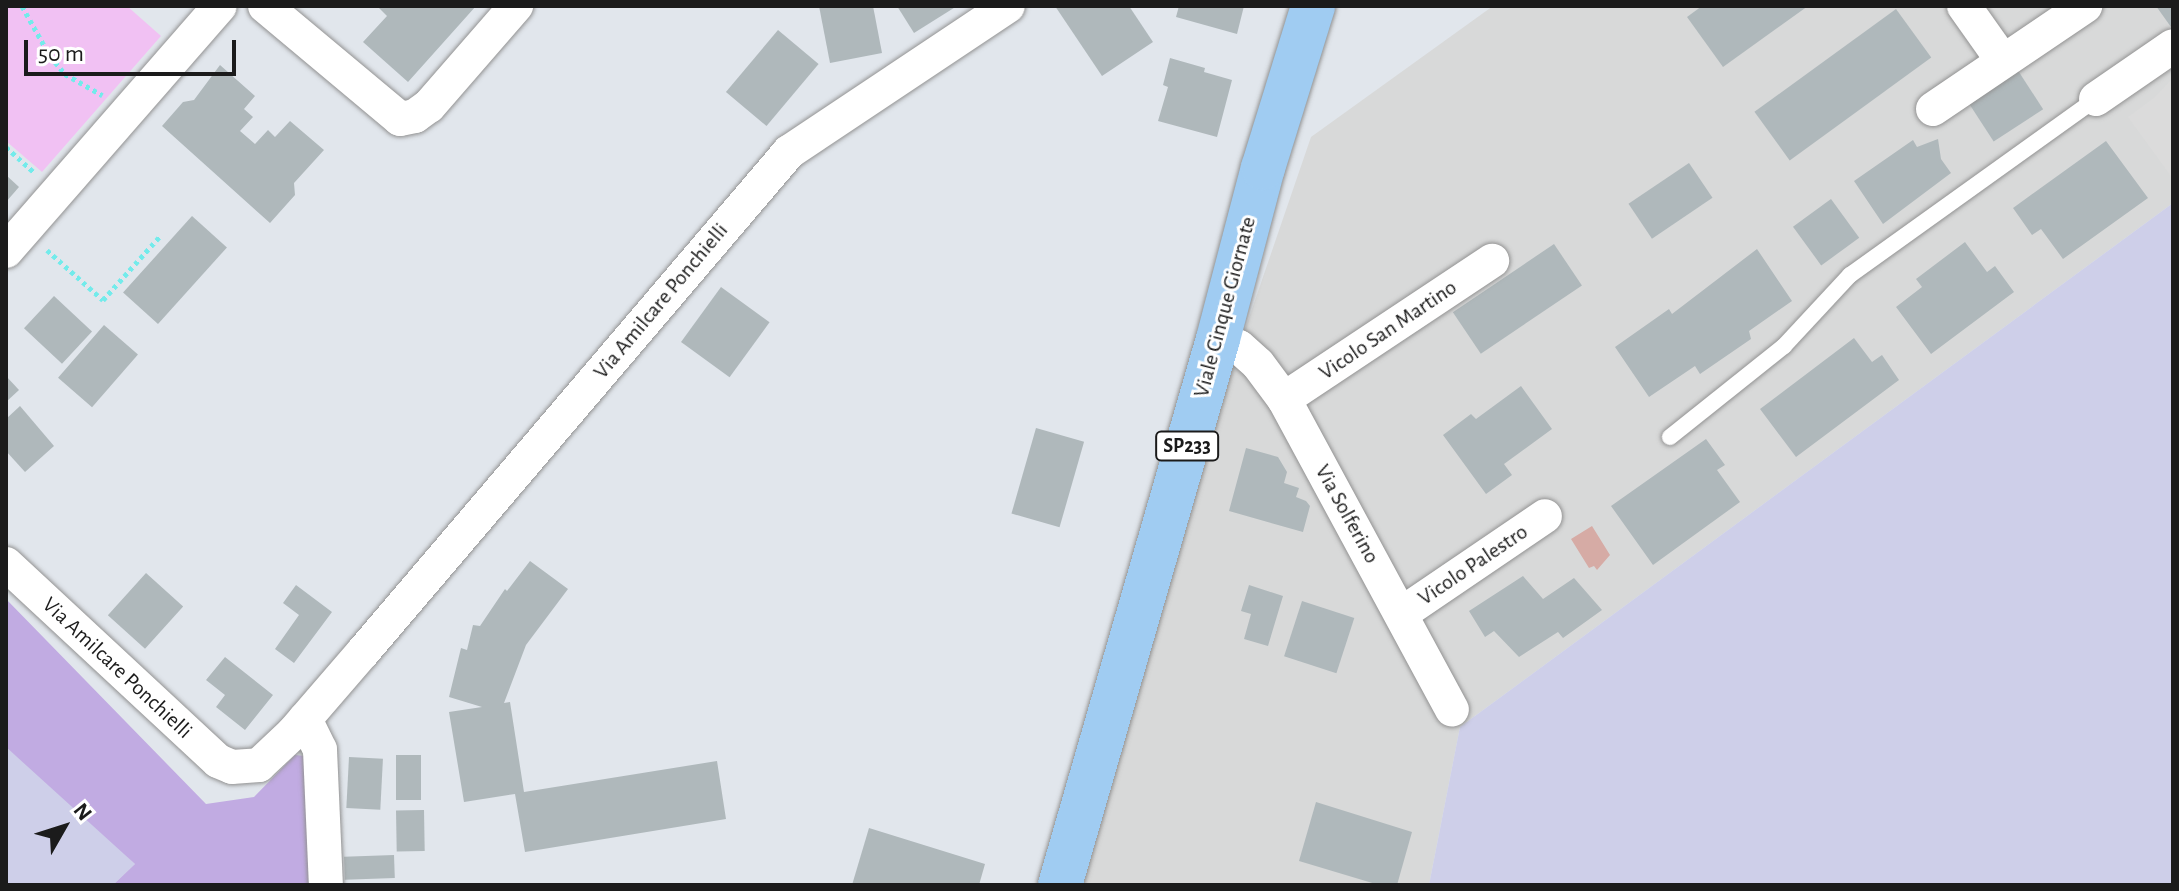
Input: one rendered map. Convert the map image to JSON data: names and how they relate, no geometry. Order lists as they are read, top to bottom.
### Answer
{
  "streets": {
    "main road": ["Viale Cinque Giornate", "SP233"],
    "street": [
      "Via Amilcare Ponchielli",
      "Vicolo San Martino",
      "Via Solferino",
      "Vicolo Palestro"
    ]
  },
  "crossings": [
    ["Viale Cinque Giornate", "Via Solferino"],
    ["Vicolo San Martino", "Via Solferino"],
    ["Via Solferino", "Vicolo Palestro"]
  ],
  "scale_bar": "50 m",
  "north": "top right"
}
